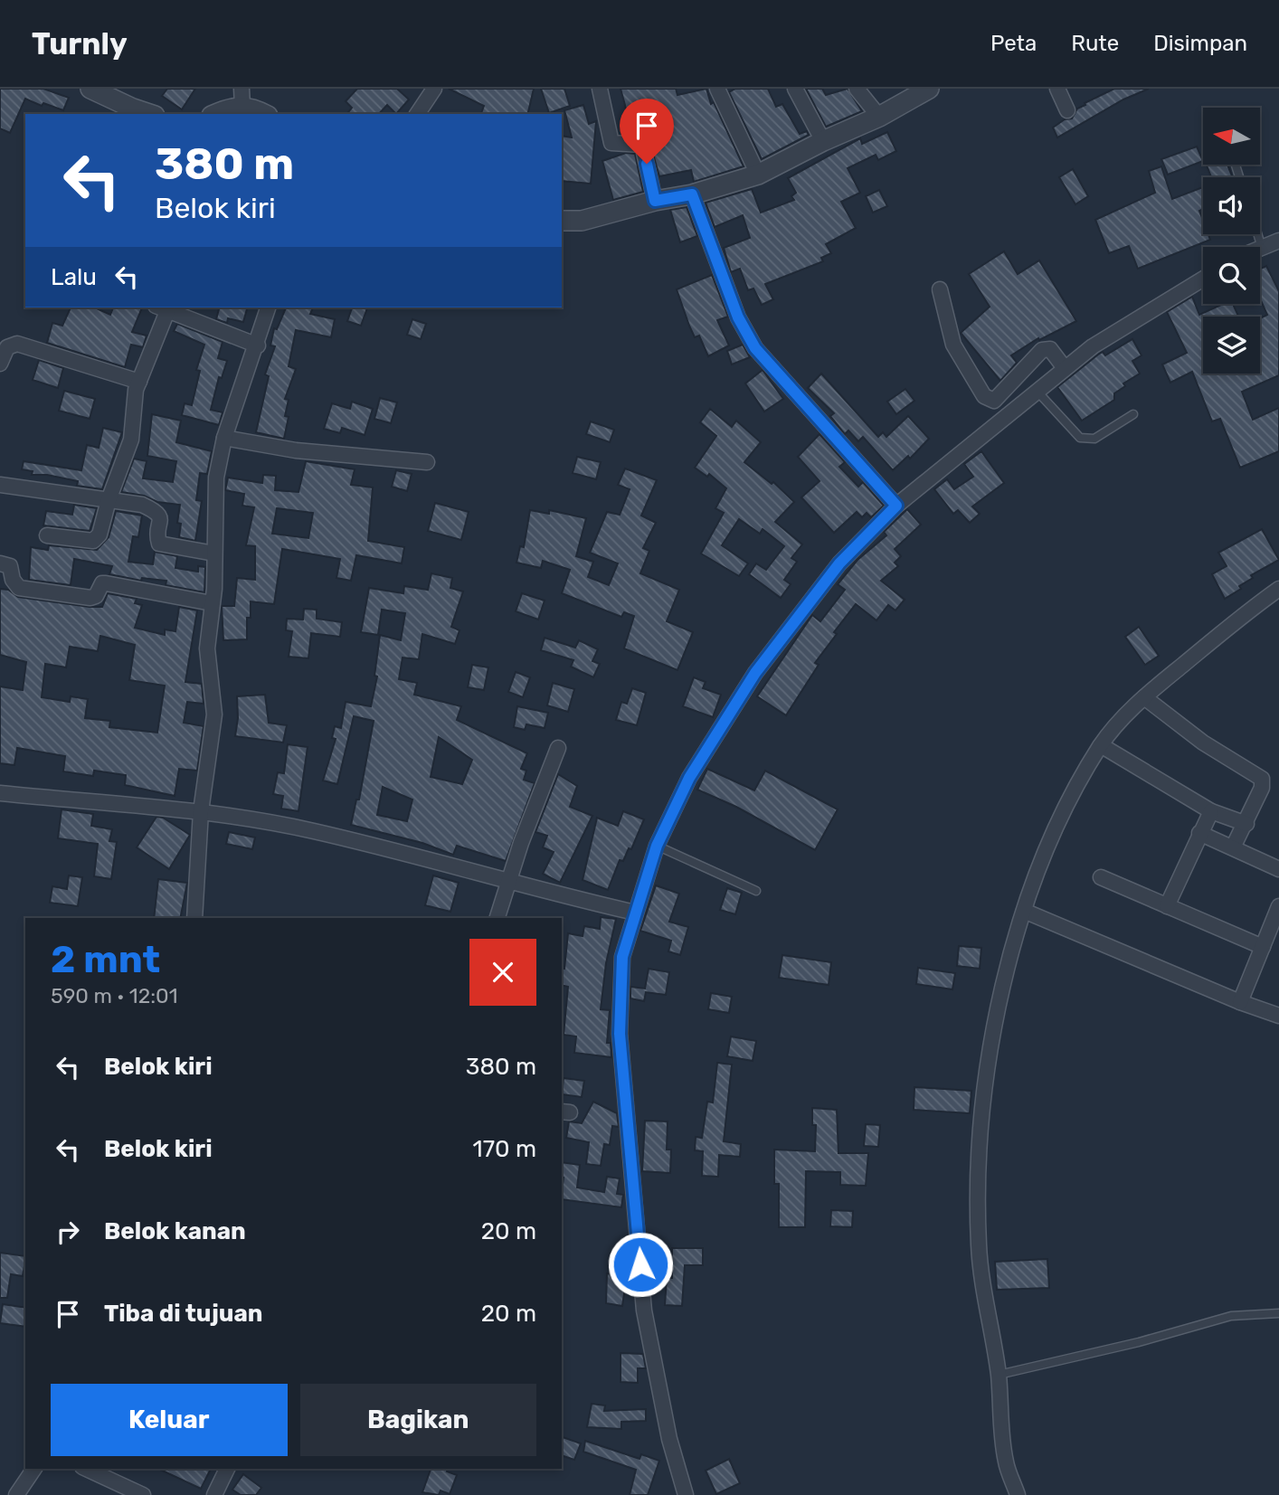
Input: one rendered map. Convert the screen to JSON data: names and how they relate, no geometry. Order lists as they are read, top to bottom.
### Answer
{
  "north": "left",
  "page": {
    "header": "Turnly",
    "nav": ["Peta", "Rute", "Disimpan"],
    "turn": ["380 m", "Belok kiri"],
    "then": "Lalu",
    "heading": ["2 mnt", "590 m · 12:01"],
    "list": [
      {
        "name": "Belok kiri",
        "value": "380 m"
      },
      {
        "name": "Belok kiri",
        "value": "170 m"
      },
      {
        "name": "Belok kanan",
        "value": "20 m"
      },
      {
        "name": "Tiba di tujuan",
        "value": "20 m"
      }
    ],
    "buttons": ["Keluar", "Bagikan"]
  }
}
